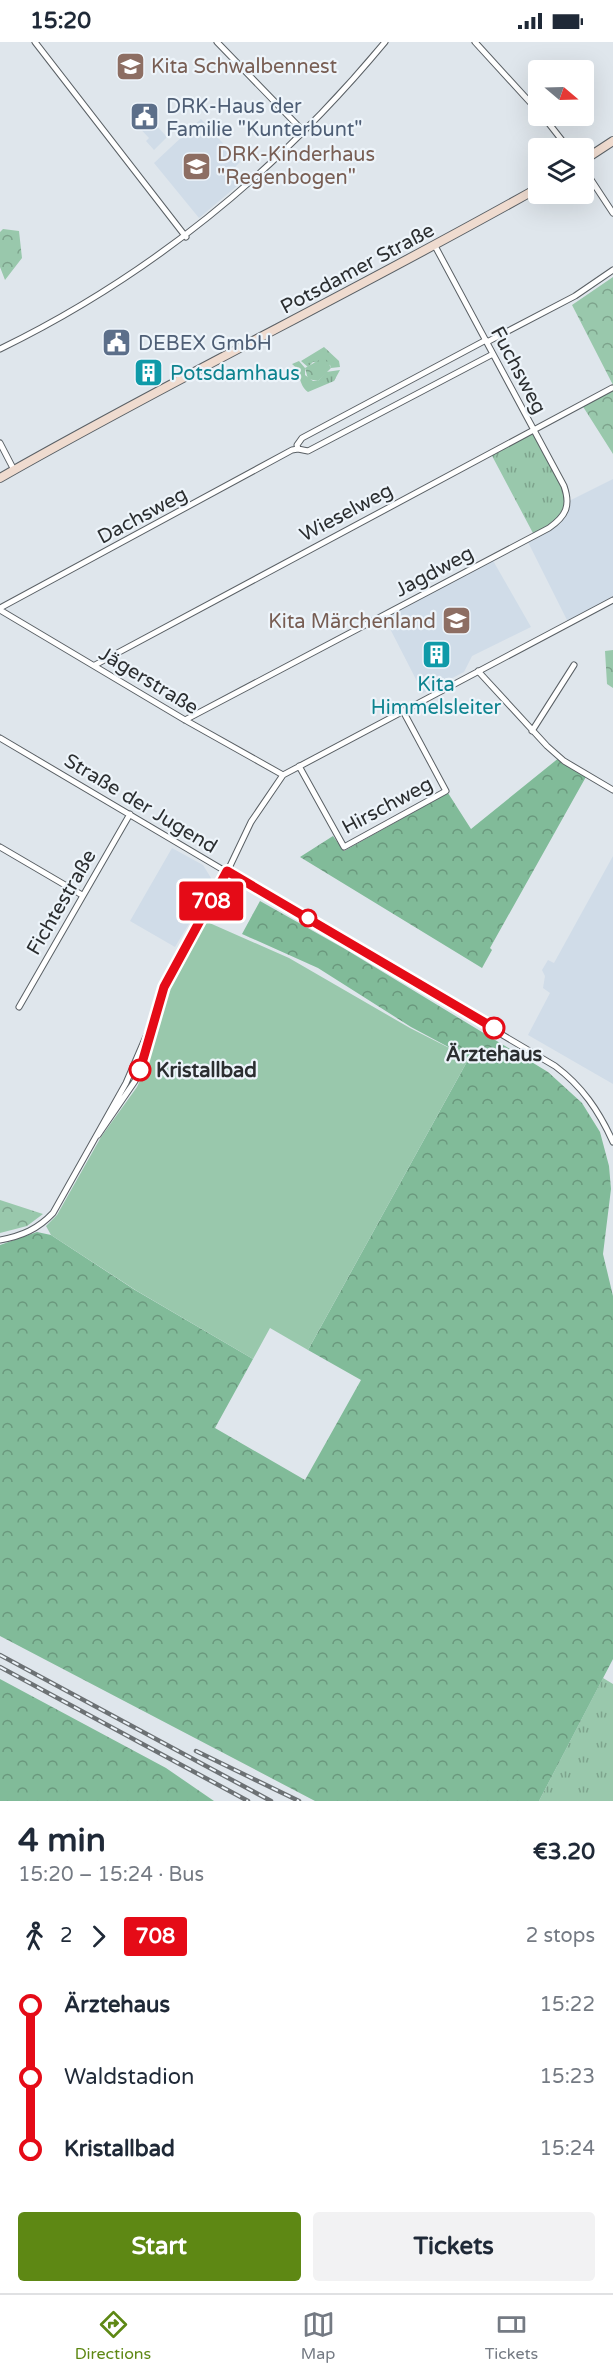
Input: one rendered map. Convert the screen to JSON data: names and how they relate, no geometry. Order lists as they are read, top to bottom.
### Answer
{
  "streets": {
    "main road": ["Potsdamer Straße"],
    "street": [
      "Fuchsweg",
      "Wieselweg",
      "Dachsweg",
      "Jagdweg",
      "Jägerstraße",
      "Straße der Jugend",
      "Hirschweg",
      "Fichtestraße"
    ]
  },
  "crossings": [
    ["Potsdamer Straße", "Fuchsweg"],
    ["Fuchsweg", "Wieselweg"],
    ["Fuchsweg", "Dachsweg"],
    ["Fuchsweg", "Jagdweg"],
    ["Wieselweg", "Jägerstraße"],
    ["Dachsweg", "Jägerstraße"],
    ["Jagdweg", "Jägerstraße"],
    ["Straße der Jugend", "Fichtestraße"]
  ],
  "places": {
    "school or university": ["Kita Schwalbennest", "DRK-Kinderhaus \"Regenbogen\"", "Kita Märchenland"],
    "public building": ["DRK-Haus der Familie \"Kunterbunt\"", "DEBEX GmbH"],
    "building": ["Potsdamhaus", "Kita Himmelsleiter"],
    "other": ["Ärztehaus", "Kristallbad"]
  },
  "lines": ["bus line 708"],
  "north": "right",
  "page": {
    "status": "15:20",
    "on_map": "708",
    "heading": ["4 min", "15:20 – 15:24 · Bus", "€3.20"],
    "legs": ["2", "708", "2 stops"],
    "list": [
      {
        "name": "Ärztehaus",
        "value": "15:22"
      },
      {
        "name": "Waldstadion",
        "value": "15:23"
      },
      {
        "name": "Kristallbad",
        "value": "15:24"
      }
    ],
    "buttons": ["Start", "Tickets"],
    "tabs": ["Directions", "Map", "Tickets"]
  }
}
